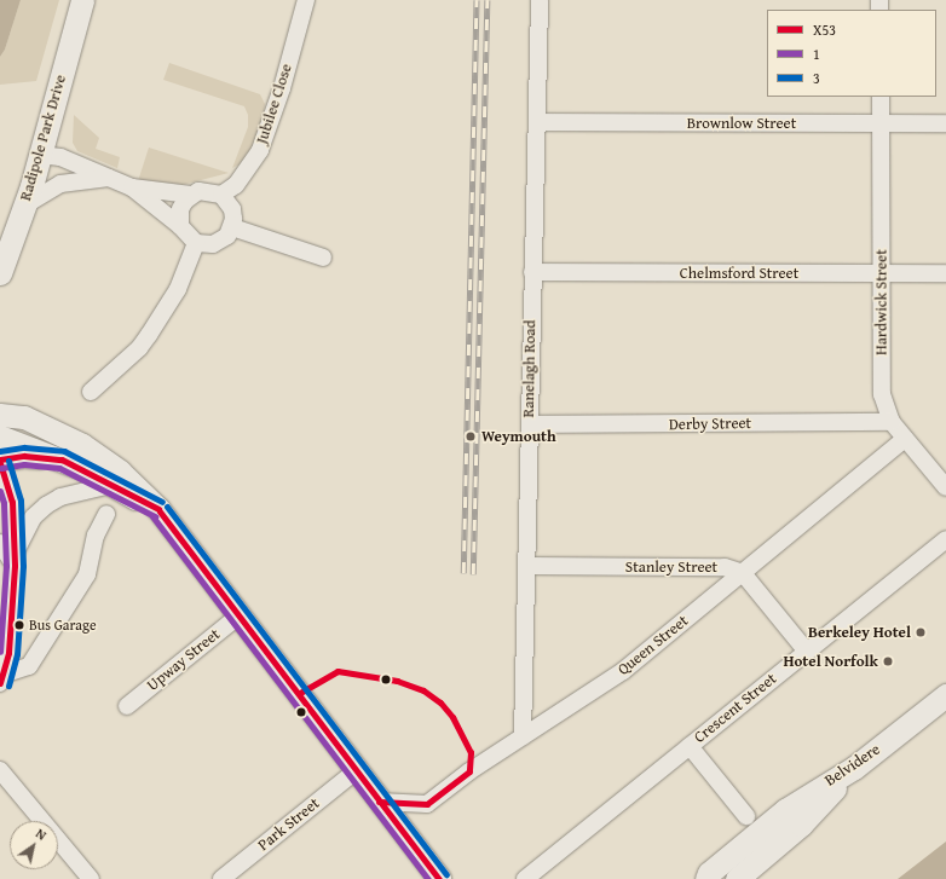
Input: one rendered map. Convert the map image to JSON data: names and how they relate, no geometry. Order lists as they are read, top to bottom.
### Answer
{
  "streets": {
    "main road": ["Radipole Park Drive", "Belvidere"],
    "street": [
      "Jubilee Close",
      "Brownlow Street",
      "Chelmsford Street",
      "Hardwick Street",
      "Ranelagh Road",
      "Derby Street",
      "Stanley Street",
      "Queen Street",
      "Upway Street",
      "Crescent Street",
      "Park Street"
    ]
  },
  "crossings": [
    ["Brownlow Street", "Hardwick Street"],
    ["Brownlow Street", "Ranelagh Road"],
    ["Chelmsford Street", "Hardwick Street"],
    ["Chelmsford Street", "Ranelagh Road"],
    ["Hardwick Street", "Derby Street"],
    ["Hardwick Street", "Queen Street"],
    ["Ranelagh Road", "Derby Street"],
    ["Ranelagh Road", "Stanley Street"],
    ["Ranelagh Road", "Queen Street"],
    ["Stanley Street", "Queen Street"]
  ],
  "places": [
    "Weymouth",
    "Bus Garage",
    "Berkeley Hotel",
    "Hotel Norfolk"
  ],
  "lines": ["transit line 3", "transit line X53", "transit line 1"],
  "legend": ["X53", "1", "3"],
  "north": "top right"
}
